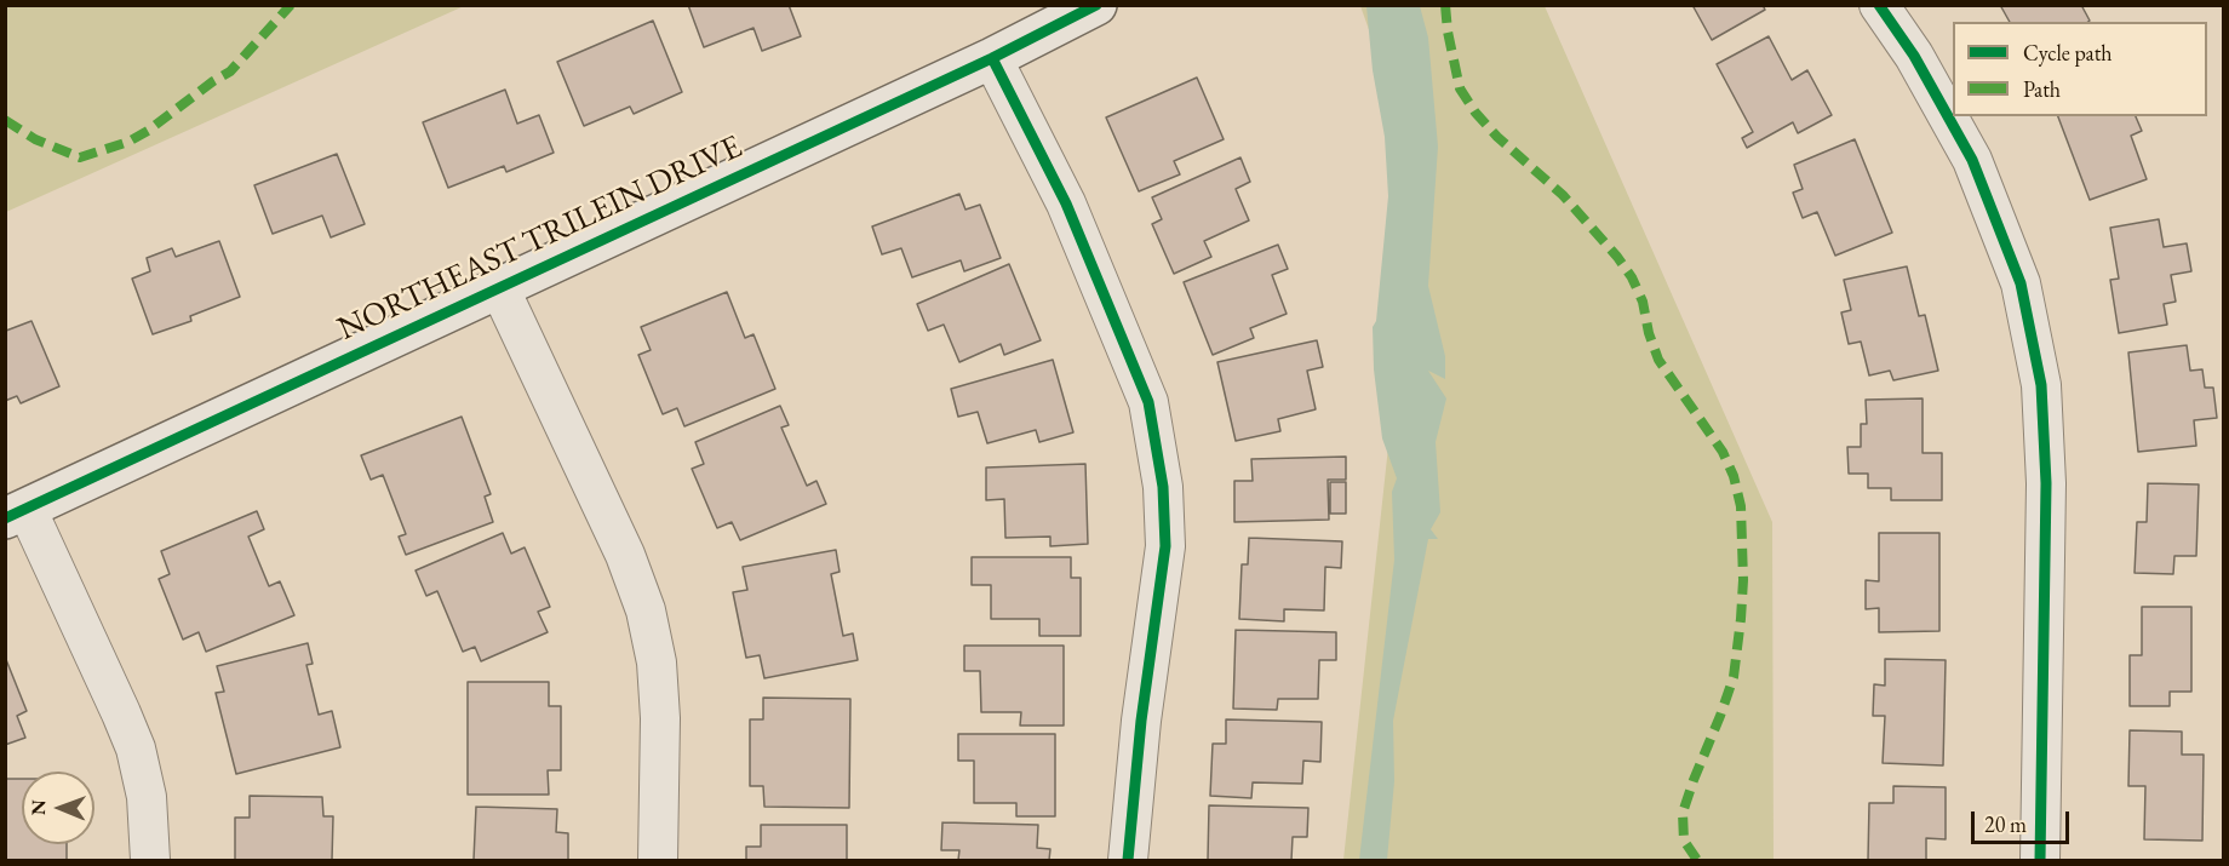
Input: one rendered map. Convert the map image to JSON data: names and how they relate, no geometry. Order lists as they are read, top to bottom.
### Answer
{
  "streets": {
    "street": ["NORTHEAST TRILEIN DRIVE"]
  },
  "legend": ["Cycle path", "Path"],
  "scale_bar": "20 m",
  "north": "left"
}
